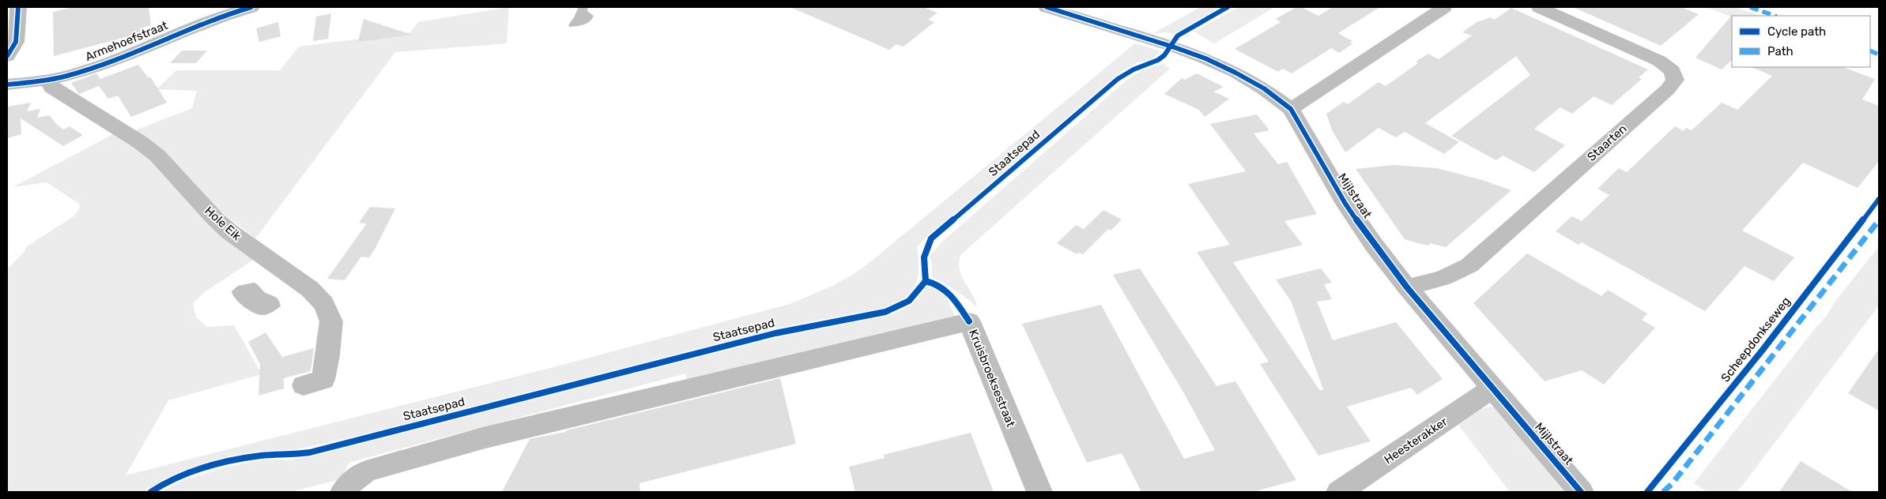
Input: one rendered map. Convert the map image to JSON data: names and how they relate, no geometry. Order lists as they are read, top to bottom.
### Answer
{
  "streets": {
    "street": [
      "Armehoefstraat",
      "Staarten",
      "Mijlstraat",
      "Hole Eik",
      "Kruisbroeksestraat",
      "Heesterakker"
    ],
    "cycle path": ["Staatsepad", "Scheepdonkseweg"]
  },
  "crossings": [
    ["Armehoefstraat", "Hole Eik"],
    ["Staarten", "Mijlstraat"],
    ["Mijlstraat", "Heesterakker"]
  ],
  "legend": ["Cycle path", "Path"]
}
